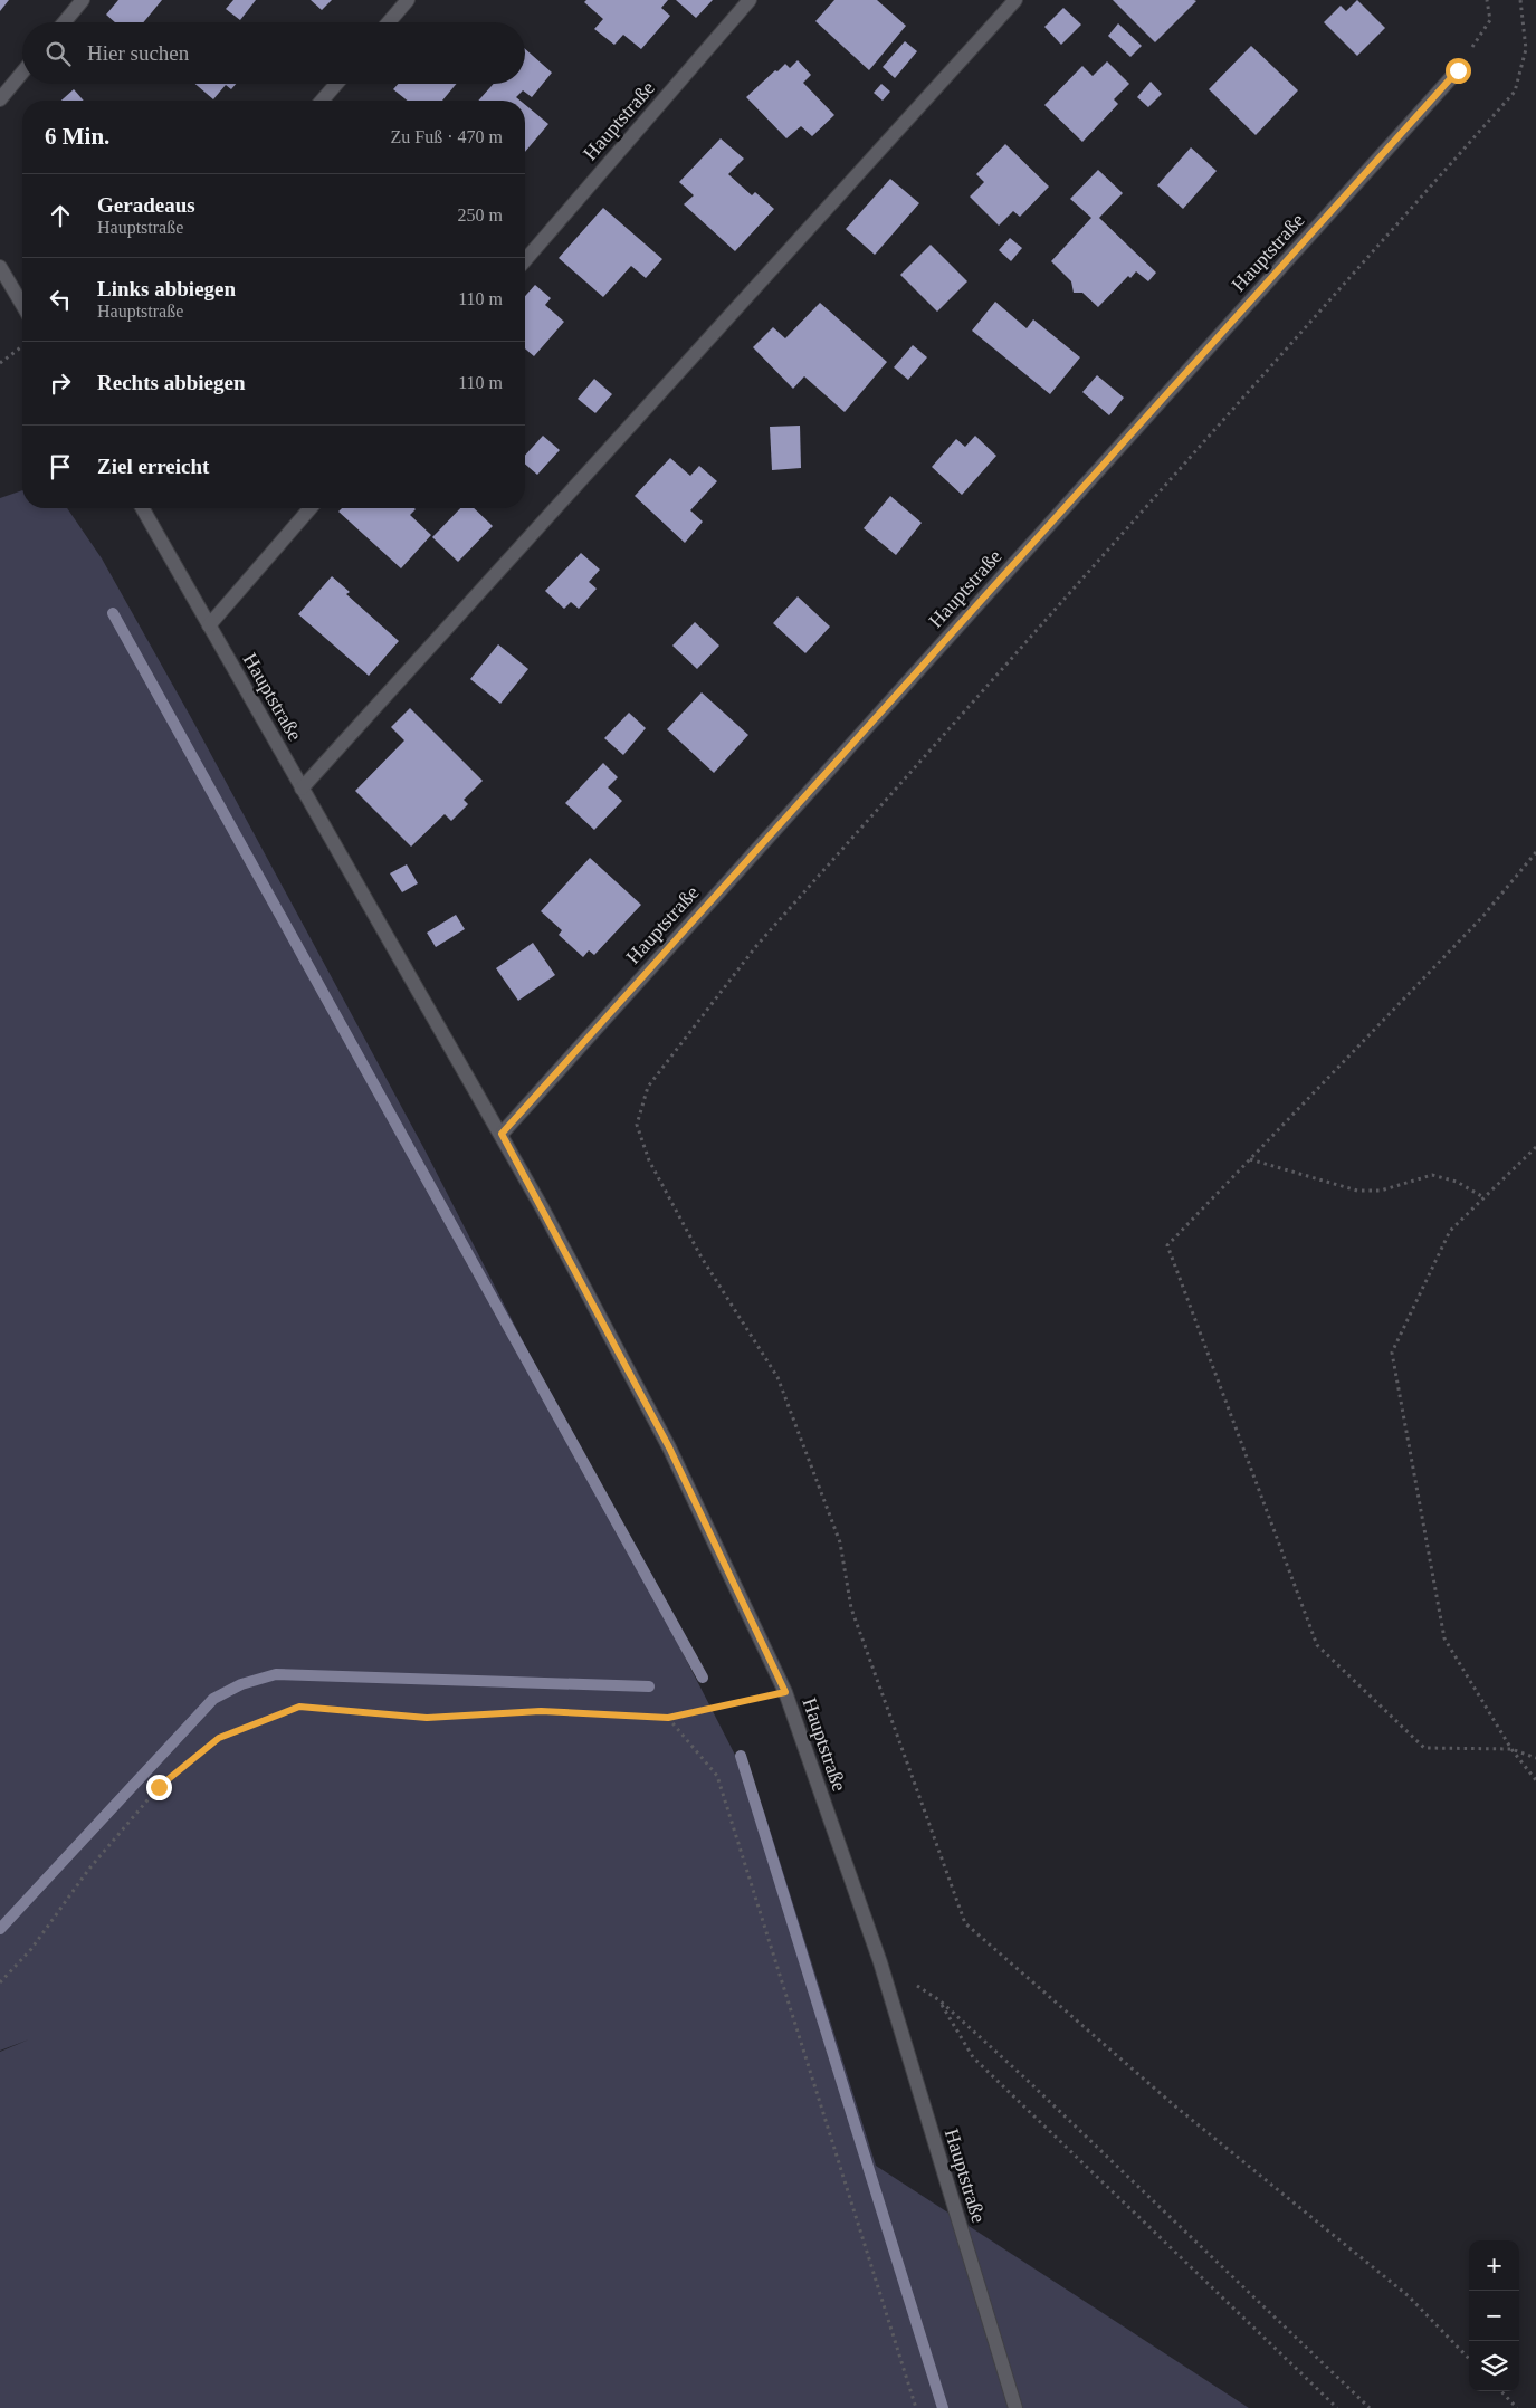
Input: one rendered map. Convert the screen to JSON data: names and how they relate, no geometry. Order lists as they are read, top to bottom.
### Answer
{
  "streets": {
    "street": ["Hauptstraße"]
  },
  "page": {
    "search": "Hier suchen",
    "heading": ["6 Min.", "Zu Fuß · 470 m"],
    "list": [
      ["Geradeaus", "Hauptstraße", "250 m"],
      ["Links abbiegen", "Hauptstraße", "110 m"],
      ["Rechts abbiegen", "110 m"],
      "Ziel erreicht"
    ],
    "map_buttons": ["+", "−"]
  }
}
